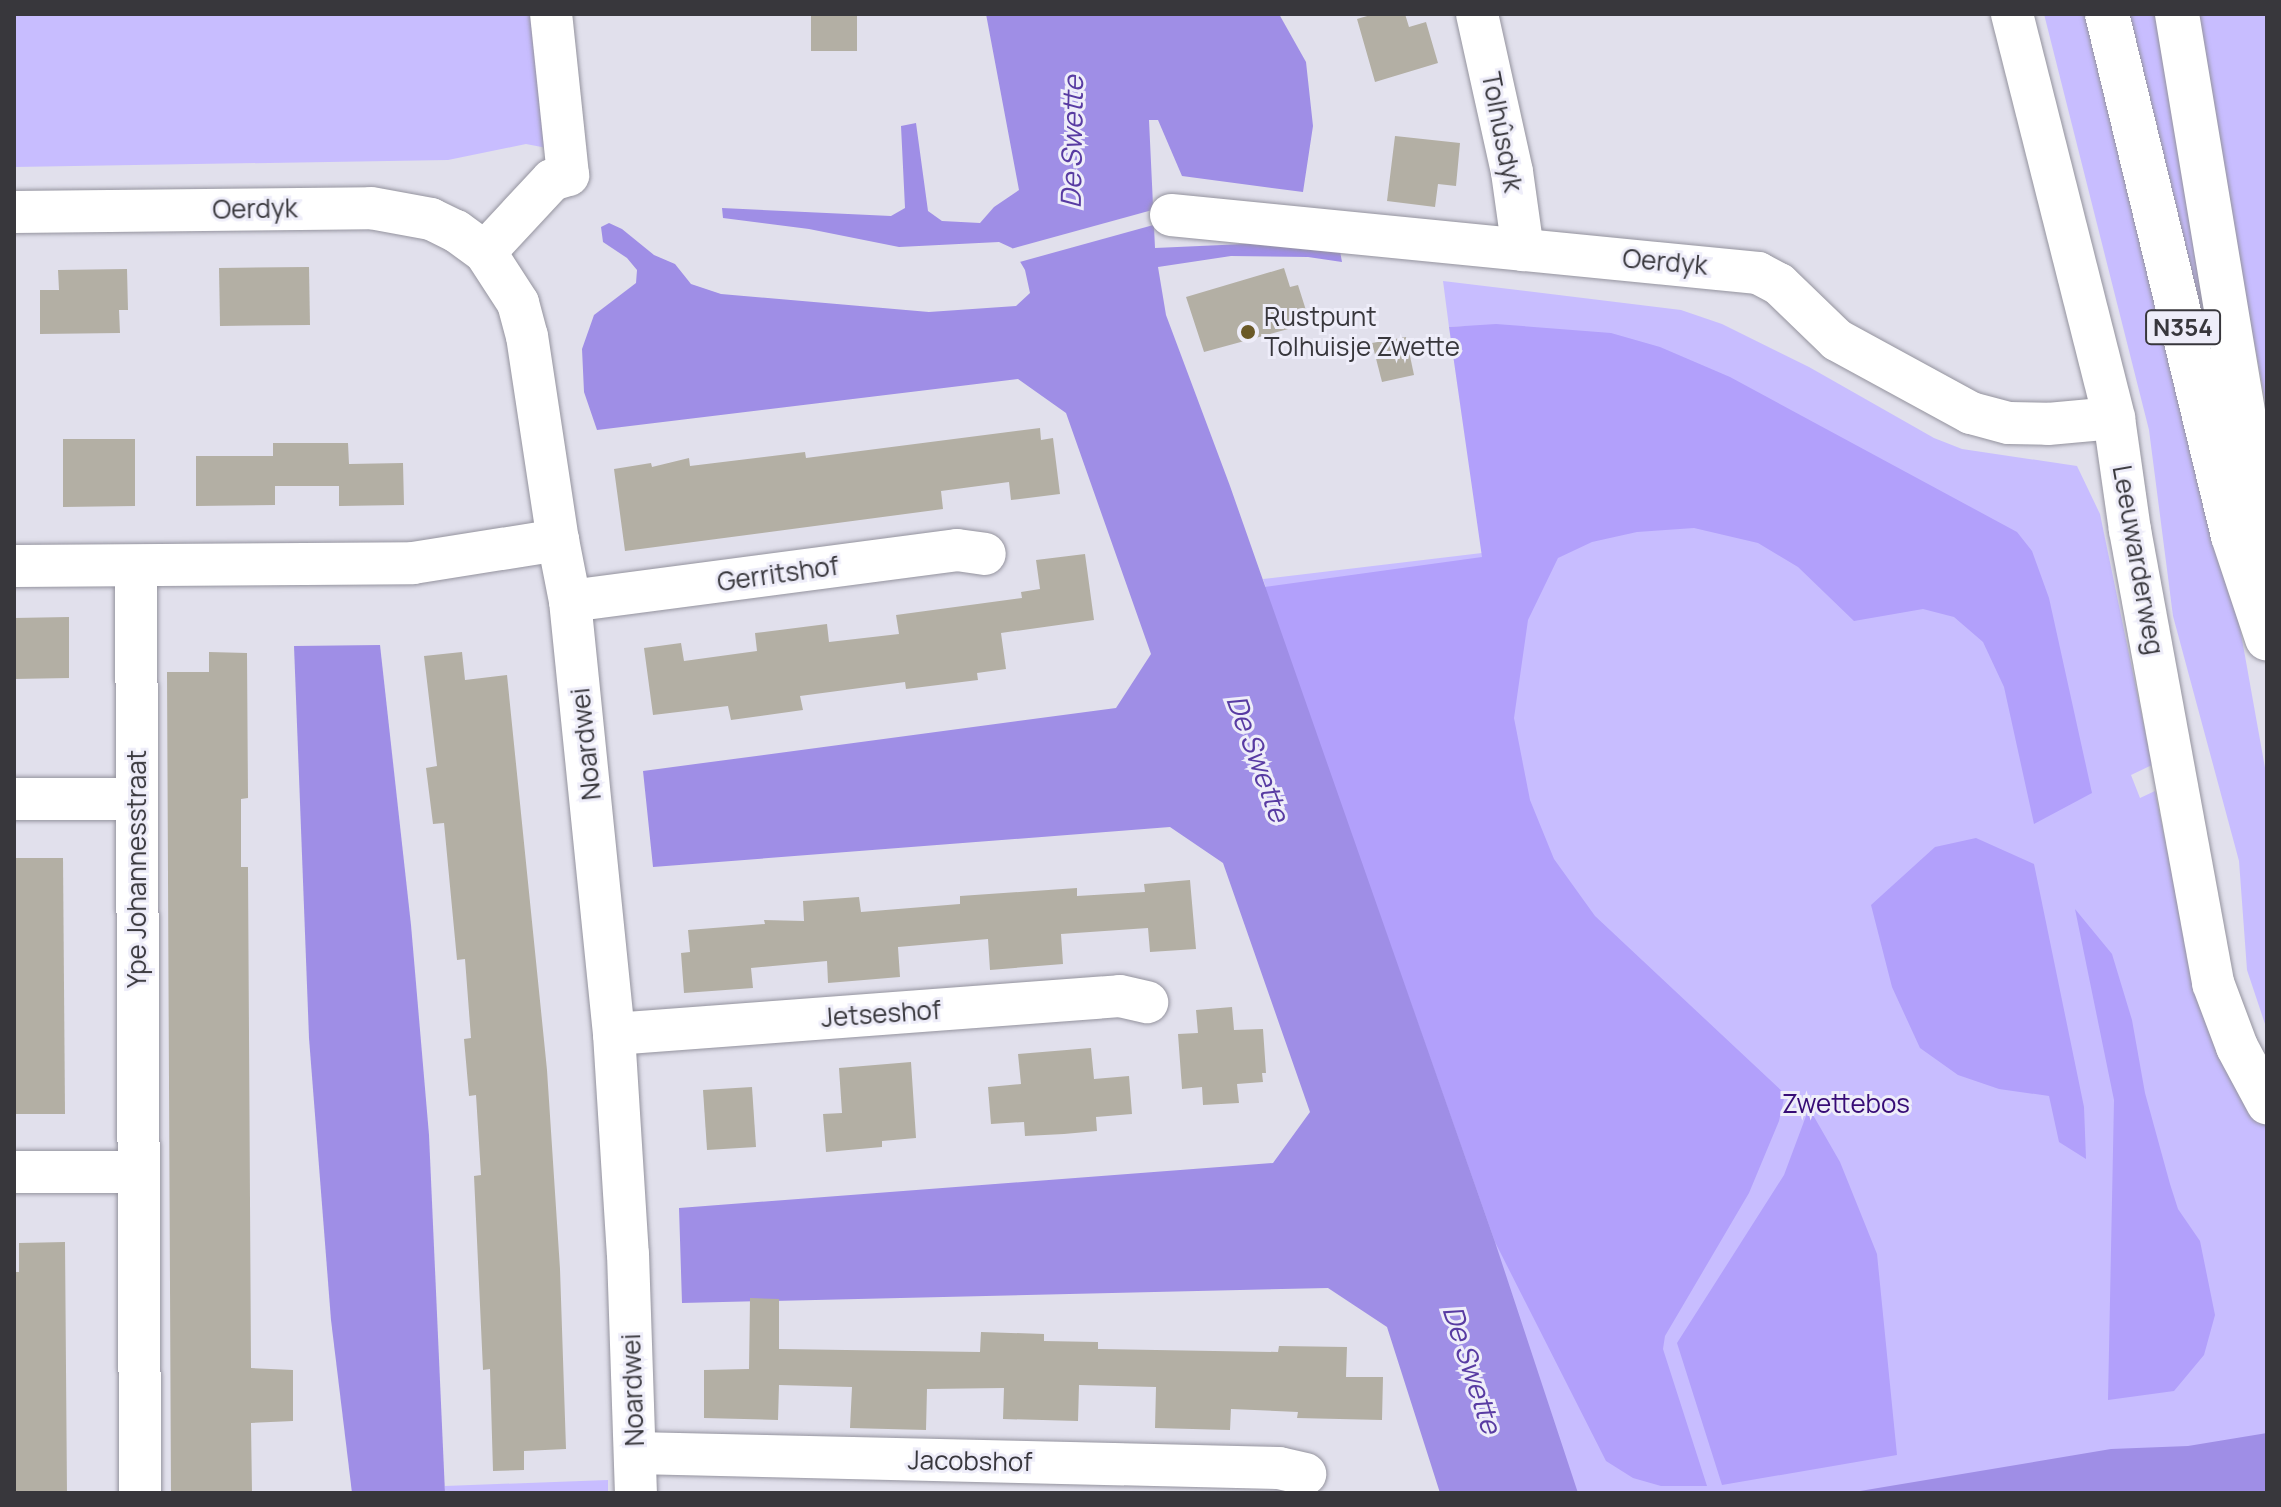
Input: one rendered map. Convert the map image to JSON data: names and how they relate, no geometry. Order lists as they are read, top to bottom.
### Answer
{
  "streets": {
    "main road": ["N354"],
    "street": [
      "Tolhûsdyk",
      "Oerdyk",
      "Leeuwarderweg",
      "Gerritshof",
      "Noardwei",
      "Ype Johannesstraat",
      "Jetseshof",
      "Jacobshof"
    ]
  },
  "crossings": [
    ["Tolhûsdyk", "Oerdyk"],
    ["Oerdyk", "Leeuwarderweg"],
    ["Oerdyk", "Noardwei"],
    ["Gerritshof", "Noardwei"],
    ["Noardwei", "Jetseshof"],
    ["Noardwei", "Jacobshof"]
  ],
  "water": ["De Swette"],
  "parks": ["Zwettebos"],
  "places": ["Rustpunt Tolhuisje Zwette"]
}
